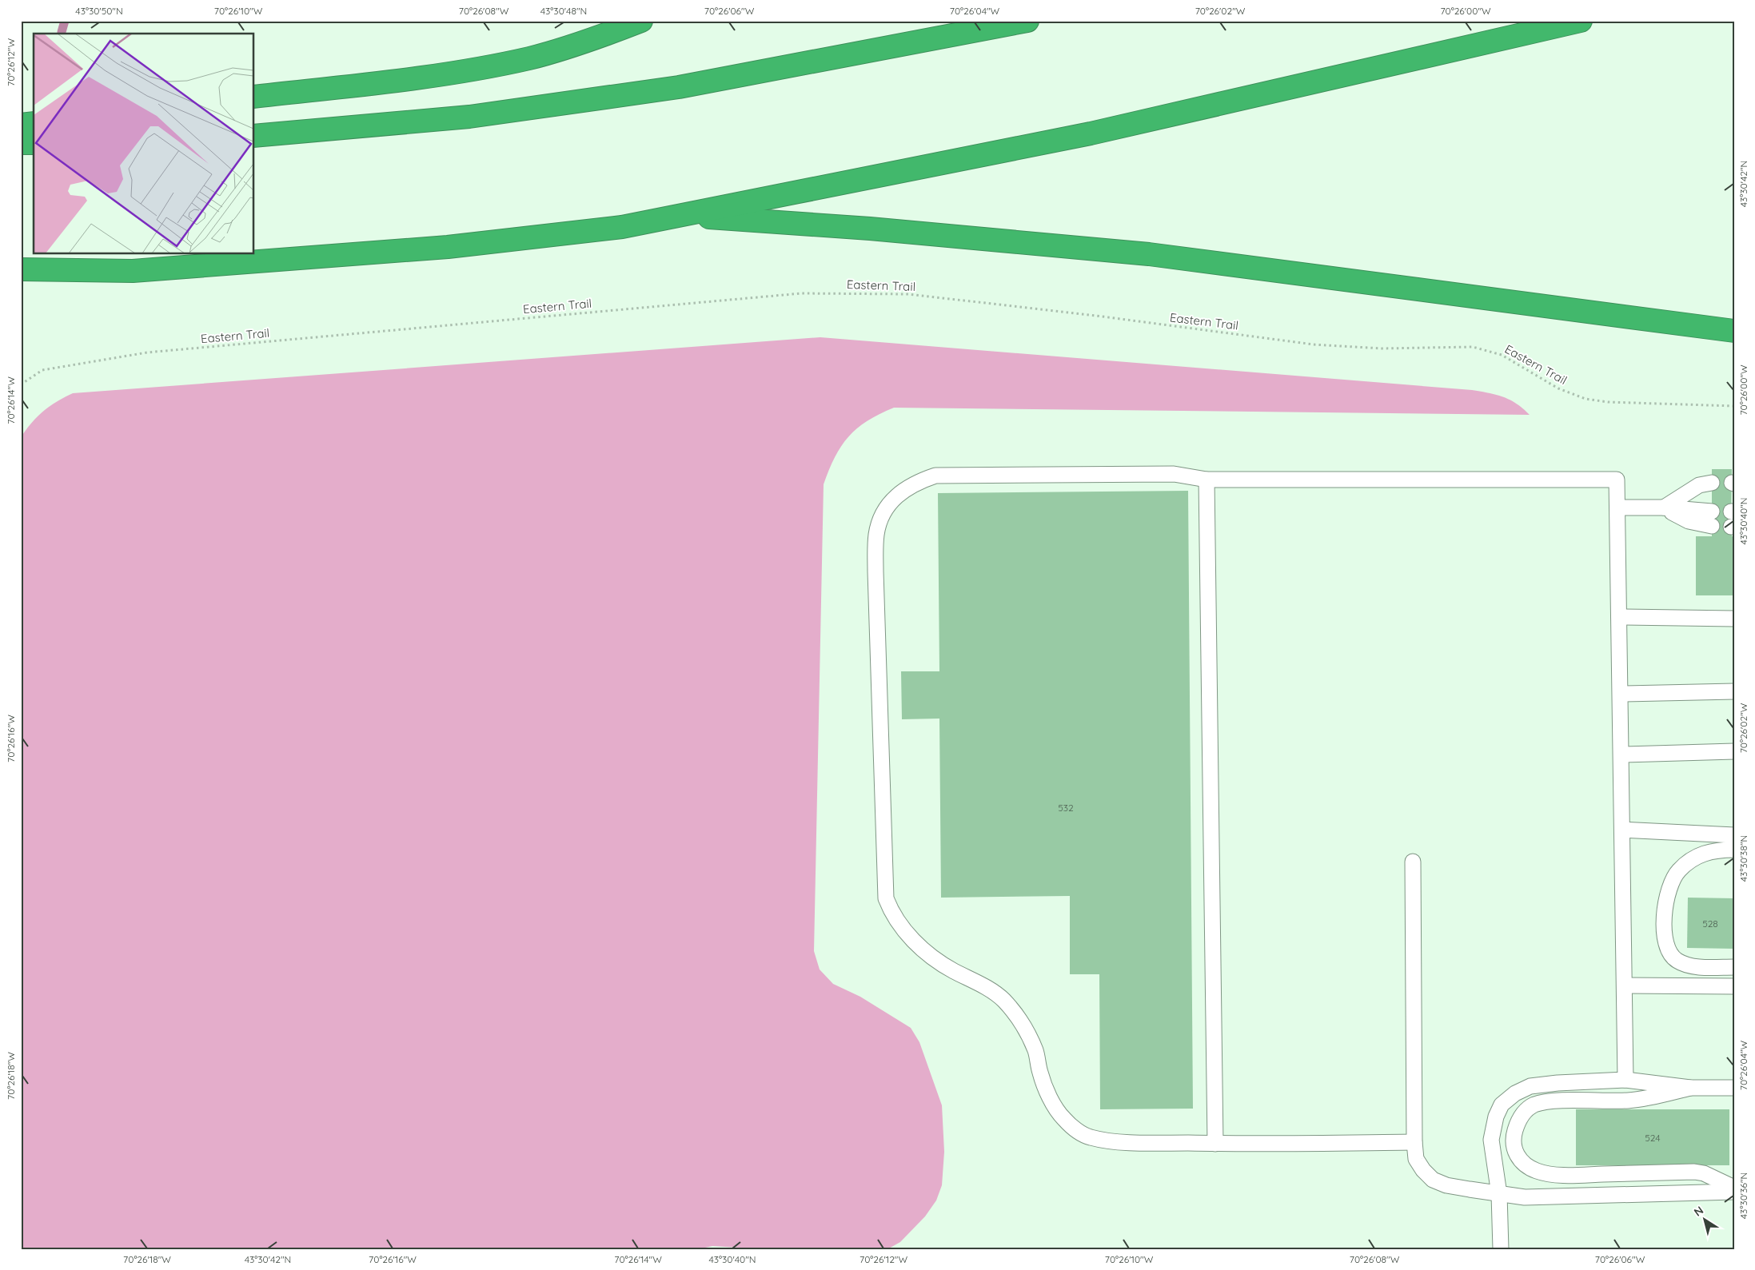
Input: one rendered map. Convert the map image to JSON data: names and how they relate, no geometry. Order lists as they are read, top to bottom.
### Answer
{
  "streets": {
    "path": ["Eastern Trail"]
  },
  "house_numbers": ["532", "528", "524"],
  "north": "top left",
  "coordinates": [
    "43°30'50\"N",
    "70°26'10\"W",
    "70°26'08\"W",
    "43°30'48\"N",
    "70°26'06\"W",
    "70°26'04\"W",
    "70°26'02\"W",
    "70°26'00\"W",
    "70°26'12\"W",
    "43°30'42\"N",
    "70°26'14\"W",
    "43°30'40\"N",
    "70°26'16\"W",
    "43°30'38\"N",
    "70°26'18\"W",
    "43°30'36\"N"
  ]
}
